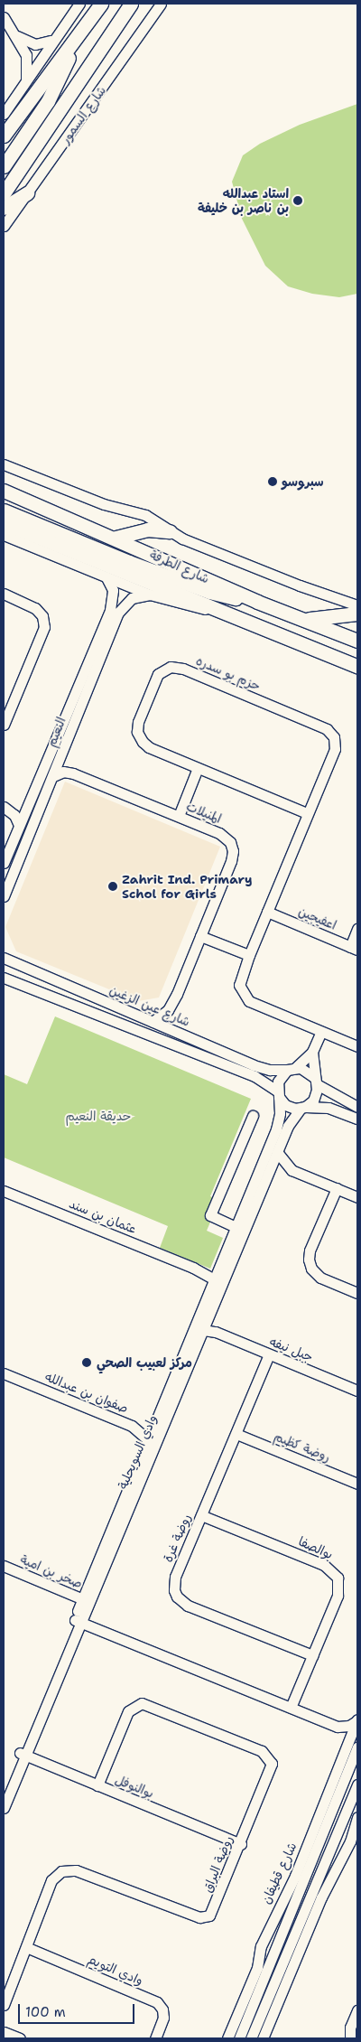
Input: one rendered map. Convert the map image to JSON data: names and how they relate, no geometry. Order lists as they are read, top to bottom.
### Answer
{
  "streets": {
    "main road": ["شارع السمور", "شارع الطرفة"],
    "street": [
      "حزم بو سدره",
      "النعيم",
      "المنيلات",
      "اعفيجين",
      "شارع عين الزغين",
      "عثمان بن سند",
      "جبل نيفه",
      "صفوان بن عبدالله",
      "روضة كظيم",
      "وادي السويحلية",
      "روضة غرة",
      "بوالصفا",
      "صخر بن امية",
      "بوالنوفل",
      "روضة البراق",
      "شارع قطيفان",
      "وادي التويم"
    ]
  },
  "crossings": [
    ["شارع الطرفة", "النعيم"],
    ["حزم بو سدره", "اعفيجين"],
    ["النعيم", "المنيلات"],
    ["المنيلات", "شارع عين الزغين"],
    ["شارع عين الزغين", "وادي السويحلية"],
    ["عثمان بن سند", "وادي السويحلية"],
    ["جبل نيفه", "وادي السويحلية"],
    ["جبل نيفه", "روضة غرة"],
    ["صفوان بن عبدالله", "وادي السويحلية"],
    ["روضة كظيم", "روضة غرة"],
    ["وادي السويحلية", "صخر بن امية"],
    ["وادي السويحلية", "بوالنوفل"],
    ["روضة غرة", "بوالصفا"],
    ["بوالنوفل", "روضة البراق"],
    ["روضة البراق", "وادي التويم"]
  ],
  "parks": ["حديقة النعيم"],
  "places": [
    "استاد عبدالله بن ناصر بن خليفة",
    "سبروسو",
    "Zahrit Ind. Primary Schol for Girls",
    "مركز لعبيب الصحي"
  ],
  "scale_bar": "100 m"
}
